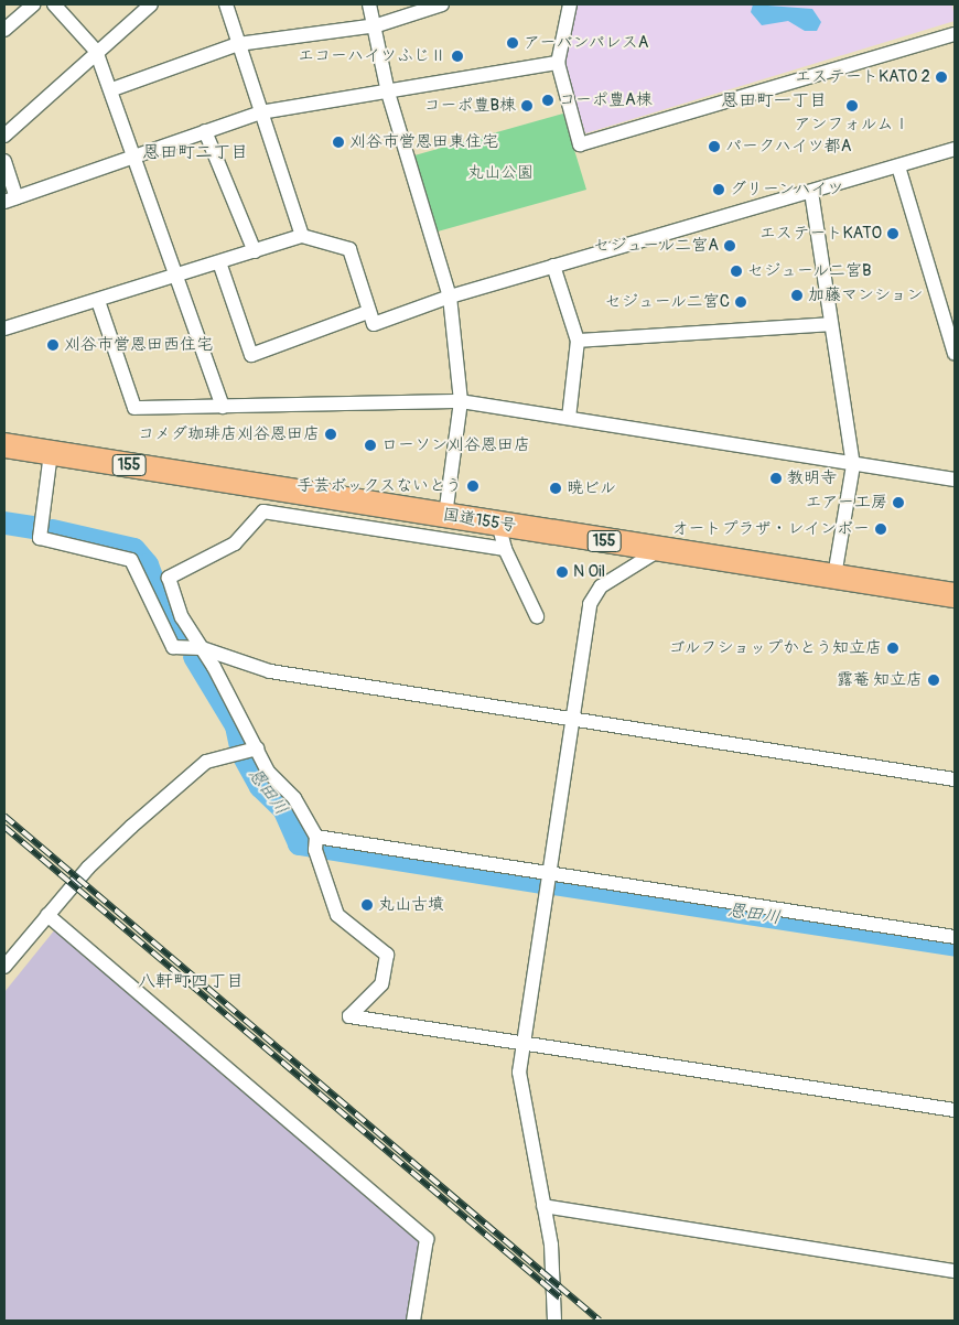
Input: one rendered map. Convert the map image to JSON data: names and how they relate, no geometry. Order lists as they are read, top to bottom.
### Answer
{
  "streets": {
    "highway": ["155", "国道155号"]
  },
  "districts": ["恩田町一丁目", "恩田町二丁目", "八軒町四丁目"],
  "water": ["恩田川"],
  "parks": ["丸山公園"],
  "places": [
    "アーバンパレスA",
    "エコーハイツふじⅡ",
    "エステートKATO 2",
    "コーポ豊A棟",
    "コーポ豊B棟",
    "アンフォルムⅠ",
    "刈谷市営恩田東住宅",
    "パークハイツ都A",
    "グリーンハイツ",
    "エステートKATO",
    "セジュール二宮A",
    "セジュール二宮B",
    "加藤マンション",
    "セジュール二宮C",
    "刈谷市営恩田西住宅",
    "コメダ珈琲店刈谷恩田店",
    "ローソン刈谷恩田店",
    "教明寺",
    "手芸ボックスないとう",
    "暁ビル",
    "エアー工房",
    "オートプラザ・レインボー",
    "N Oil",
    "ゴルフショップかとう知立店",
    "露菴 知立店",
    "丸山古墳"
  ]
}
